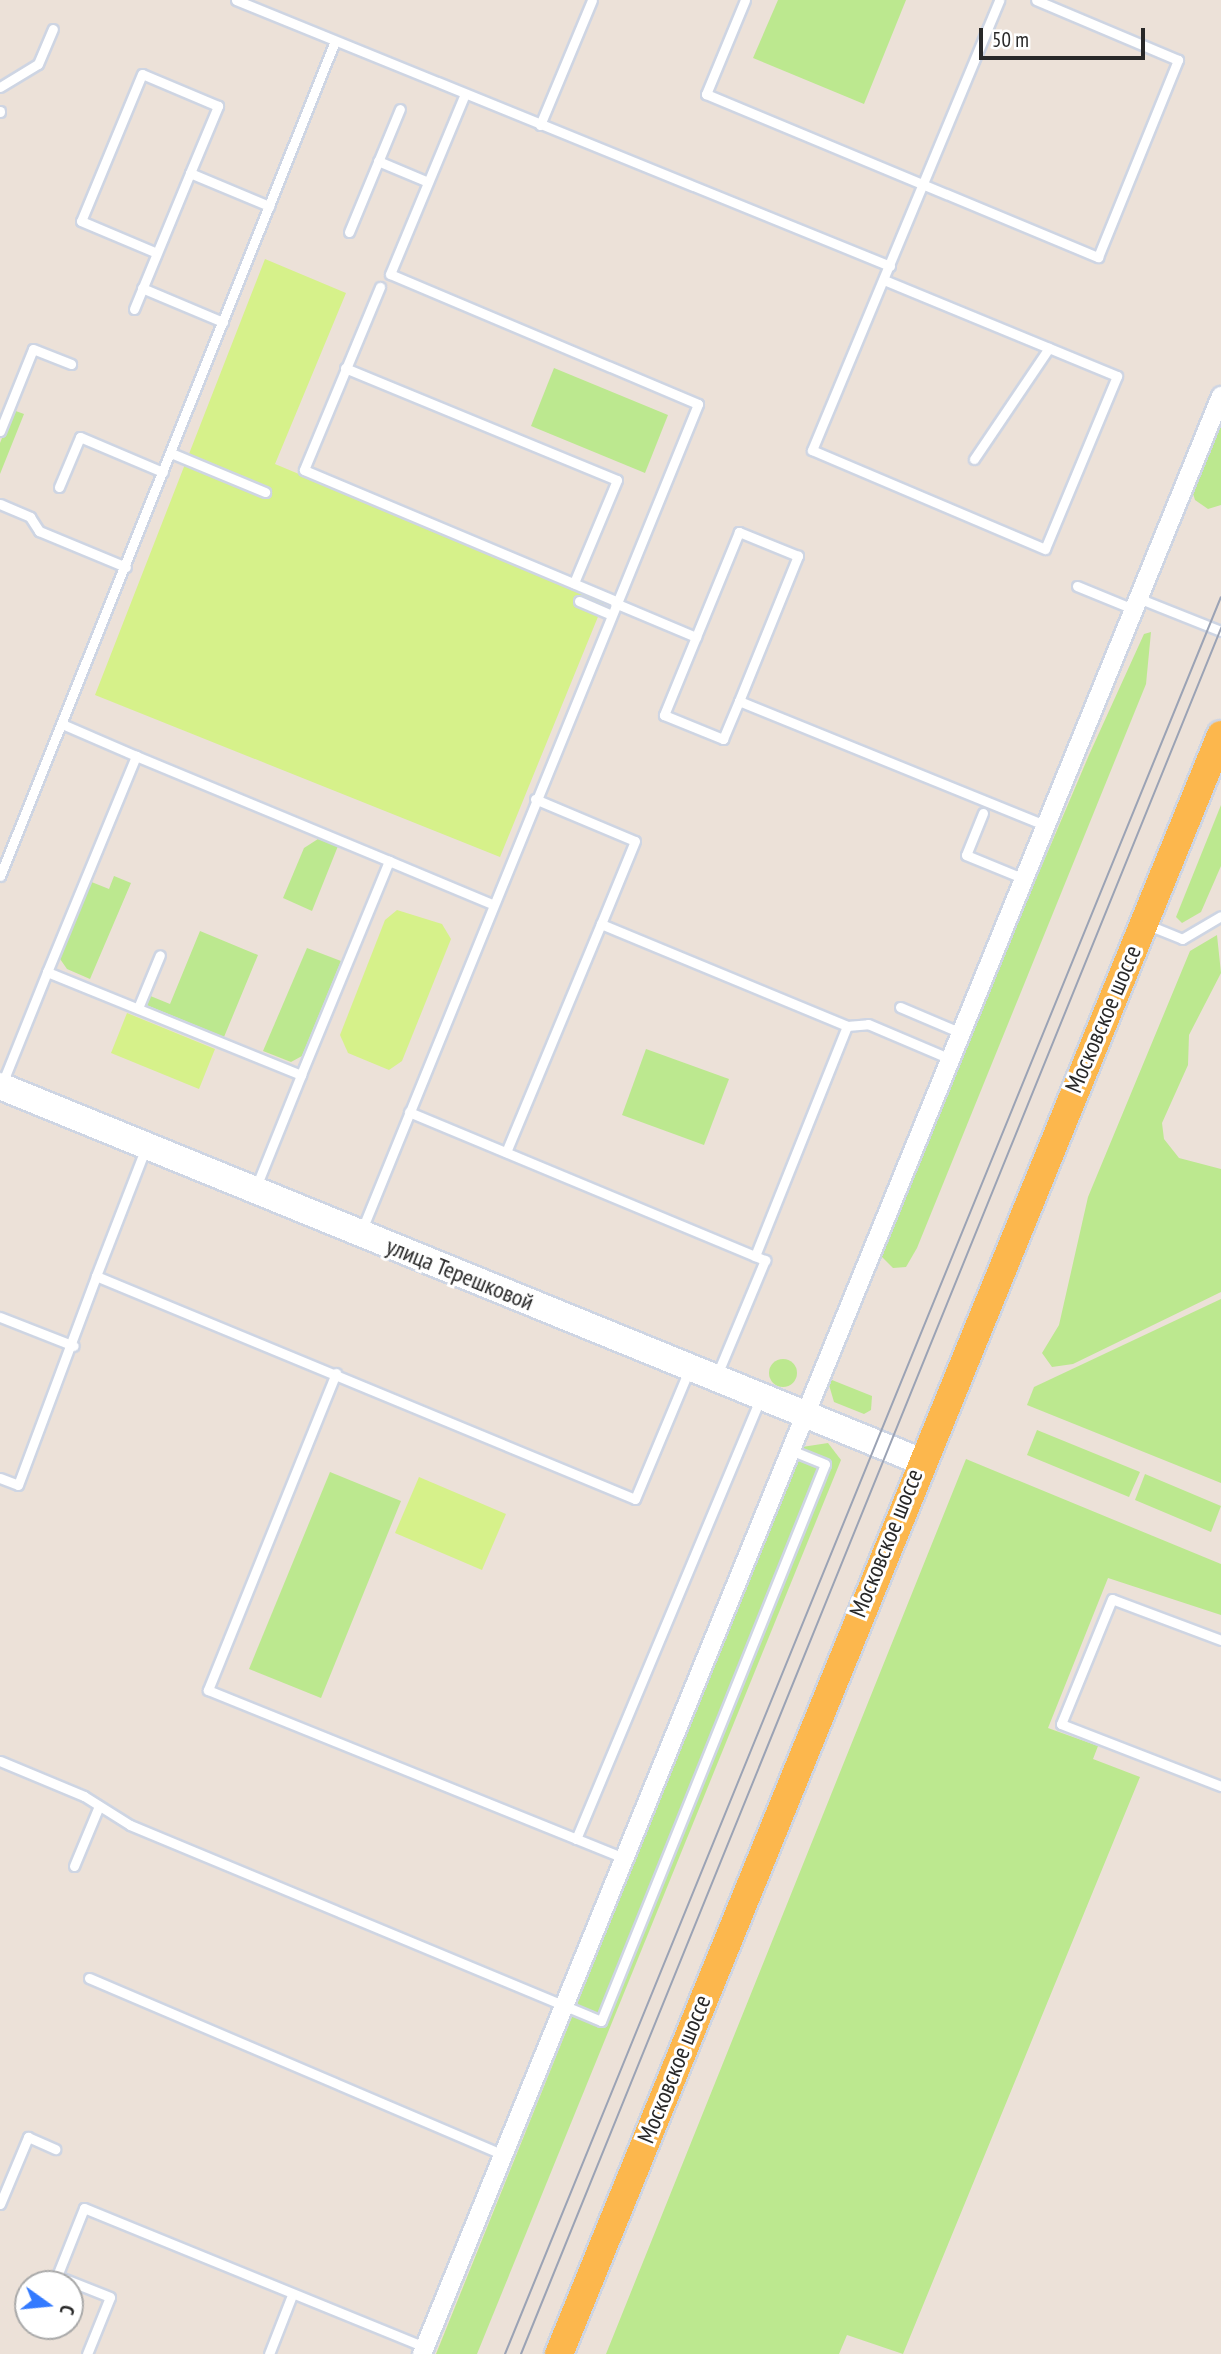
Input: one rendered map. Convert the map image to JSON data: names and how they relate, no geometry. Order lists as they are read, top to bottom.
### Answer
{
  "streets": {
    "main road": ["Московское шоссе"],
    "street": ["улица Терешковой"]
  },
  "crossings": [
    ["Московское шоссе", "улица Терешковой"]
  ],
  "scale_bar": "50 m",
  "north": "right"
}
